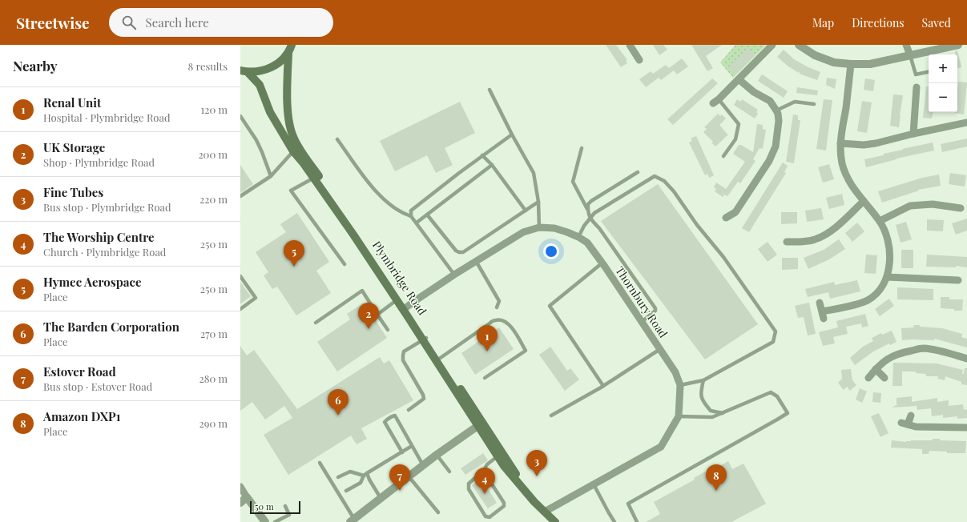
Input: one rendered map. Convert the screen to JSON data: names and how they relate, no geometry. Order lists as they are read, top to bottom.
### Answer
{
  "streets": {
    "main road": ["Plymbridge Road"],
    "street": ["Thornbury Road"]
  },
  "crossings": [
    ["Plymbridge Road", "Thornbury Road"]
  ],
  "scale_bar": "50 m",
  "page": {
    "header": "Streetwise",
    "search": "Search here",
    "nav": ["Map", "Directions", "Saved"],
    "heading": ["Nearby", "8 results"],
    "map_buttons": ["+", "−"],
    "list": [
      {
        "mark": "1",
        "name": "Renal Unit",
        "note": "Hospital · Plymbridge Road",
        "value": "120 m"
      },
      {
        "mark": "2",
        "name": "UK Storage",
        "note": "Shop · Plymbridge Road",
        "value": "200 m"
      },
      {
        "mark": "3",
        "name": "Fine Tubes",
        "note": "Bus stop · Plymbridge Road",
        "value": "220 m"
      },
      {
        "mark": "4",
        "name": "The Worship Centre",
        "note": "Church · Plymbridge Road",
        "value": "250 m"
      },
      {
        "mark": "5",
        "name": "Hymec Aerospace",
        "note": "Place",
        "value": "250 m"
      },
      {
        "mark": "6",
        "name": "The Barden Corporation",
        "note": "Place",
        "value": "270 m"
      },
      {
        "mark": "7",
        "name": "Estover Road",
        "note": "Bus stop · Estover Road",
        "value": "280 m"
      },
      {
        "mark": "8",
        "name": "Amazon DXP1",
        "note": "Place",
        "value": "290 m"
      }
    ],
    "pins": [
      "5",
      "2",
      "1",
      "6",
      "3",
      "7",
      "8",
      "4"
    ],
    "scale": "50 m"
  }
}
